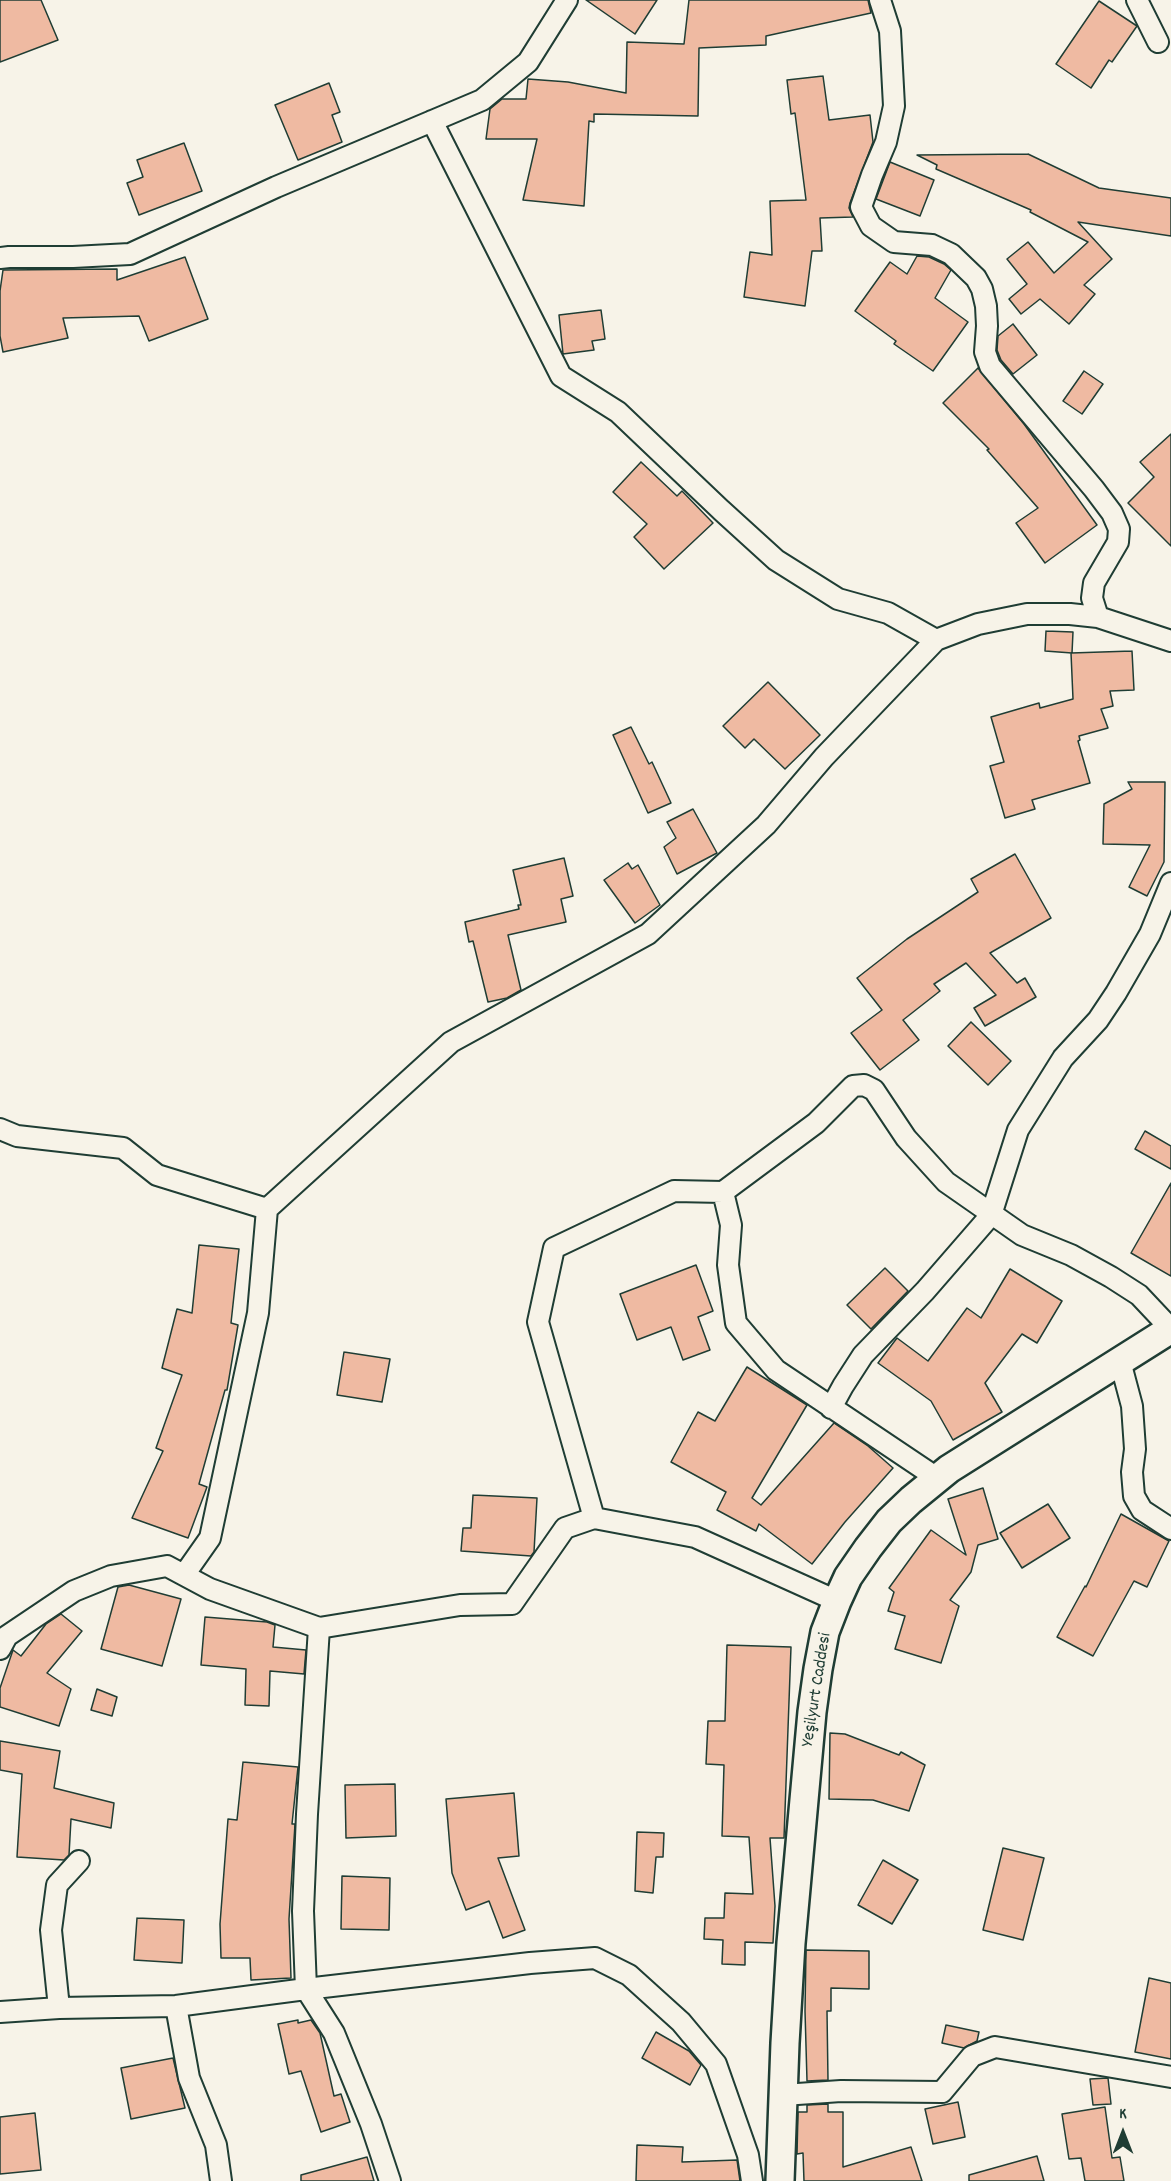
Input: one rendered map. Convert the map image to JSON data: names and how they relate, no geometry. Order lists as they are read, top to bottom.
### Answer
{
  "streets": {
    "main road": ["Yeşilyurt Caddesi"]
  },
  "north": "top"
}
